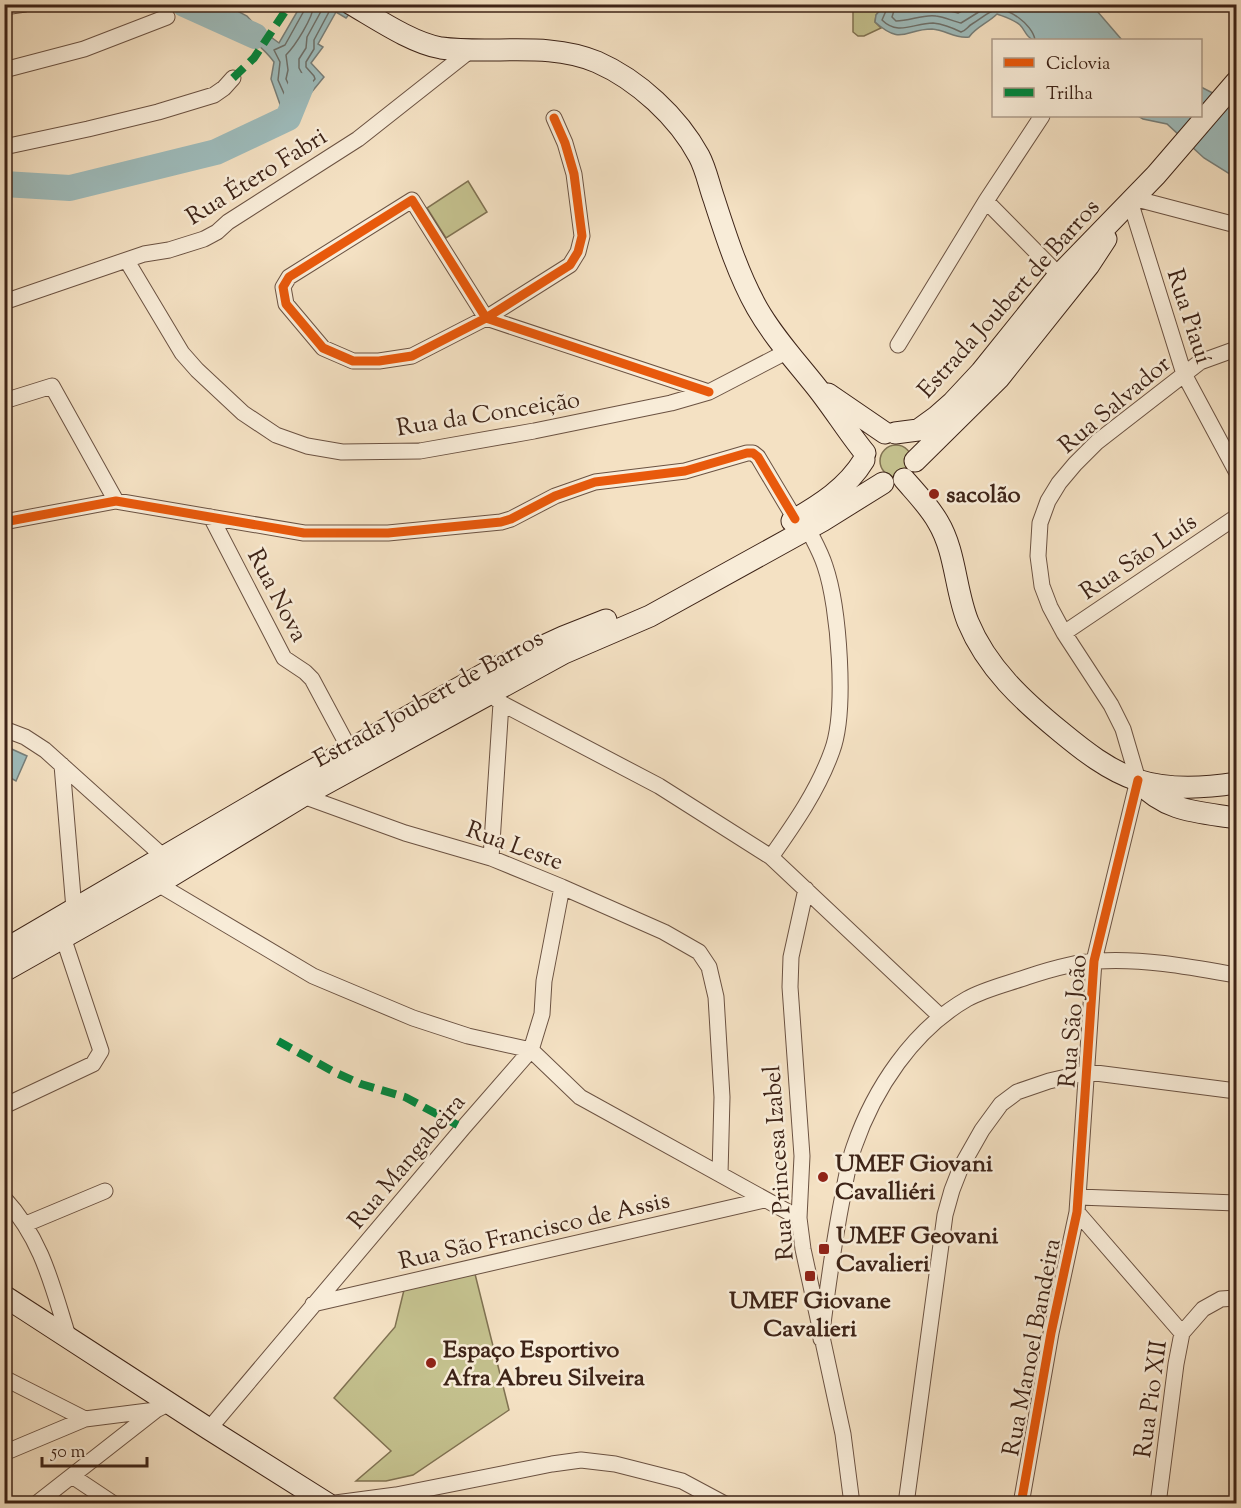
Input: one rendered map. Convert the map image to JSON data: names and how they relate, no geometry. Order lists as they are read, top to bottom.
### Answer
{
  "streets": {
    "main road": ["Estrada Joubert de Barros"],
    "street": [
      "Rua Étero Fabri",
      "Rua Piauí",
      "Rua Salvador",
      "Rua da Conceição",
      "Rua São Luís",
      "Rua Nova",
      "Rua Leste",
      "Rua São João",
      "Rua Mangabeira",
      "Rua Princesa Izabel",
      "Rua São Francisco de Assis",
      "Rua Manoel Bandeira",
      "Rua Pio XII"
    ]
  },
  "crossings": [
    ["Rua Étero Fabri", "Rua da Conceição"],
    ["Estrada Joubert de Barros", "Rua Piauí"],
    ["Estrada Joubert de Barros", "Rua Nova"],
    ["Estrada Joubert de Barros", "Rua Leste"],
    ["Rua Piauí", "Rua Salvador"],
    ["Rua Salvador", "Rua São Luís"],
    ["Rua Salvador", "Rua São João"],
    ["Rua Leste", "Rua Mangabeira"],
    ["Rua São João", "Rua Manoel Bandeira"],
    ["Rua Mangabeira", "Rua São Francisco de Assis"]
  ],
  "places": {
    "other": ["sacolão", "UMEF Giovani Cavalliéri", "Espaço Esportivo Afra Abreu Silveira"],
    "transit": ["UMEF Geovani Cavalieri", "UMEF Giovane Cavalieri"]
  },
  "legend": ["Ciclovia", "Trilha"],
  "scale_bar": "50 m"
}
